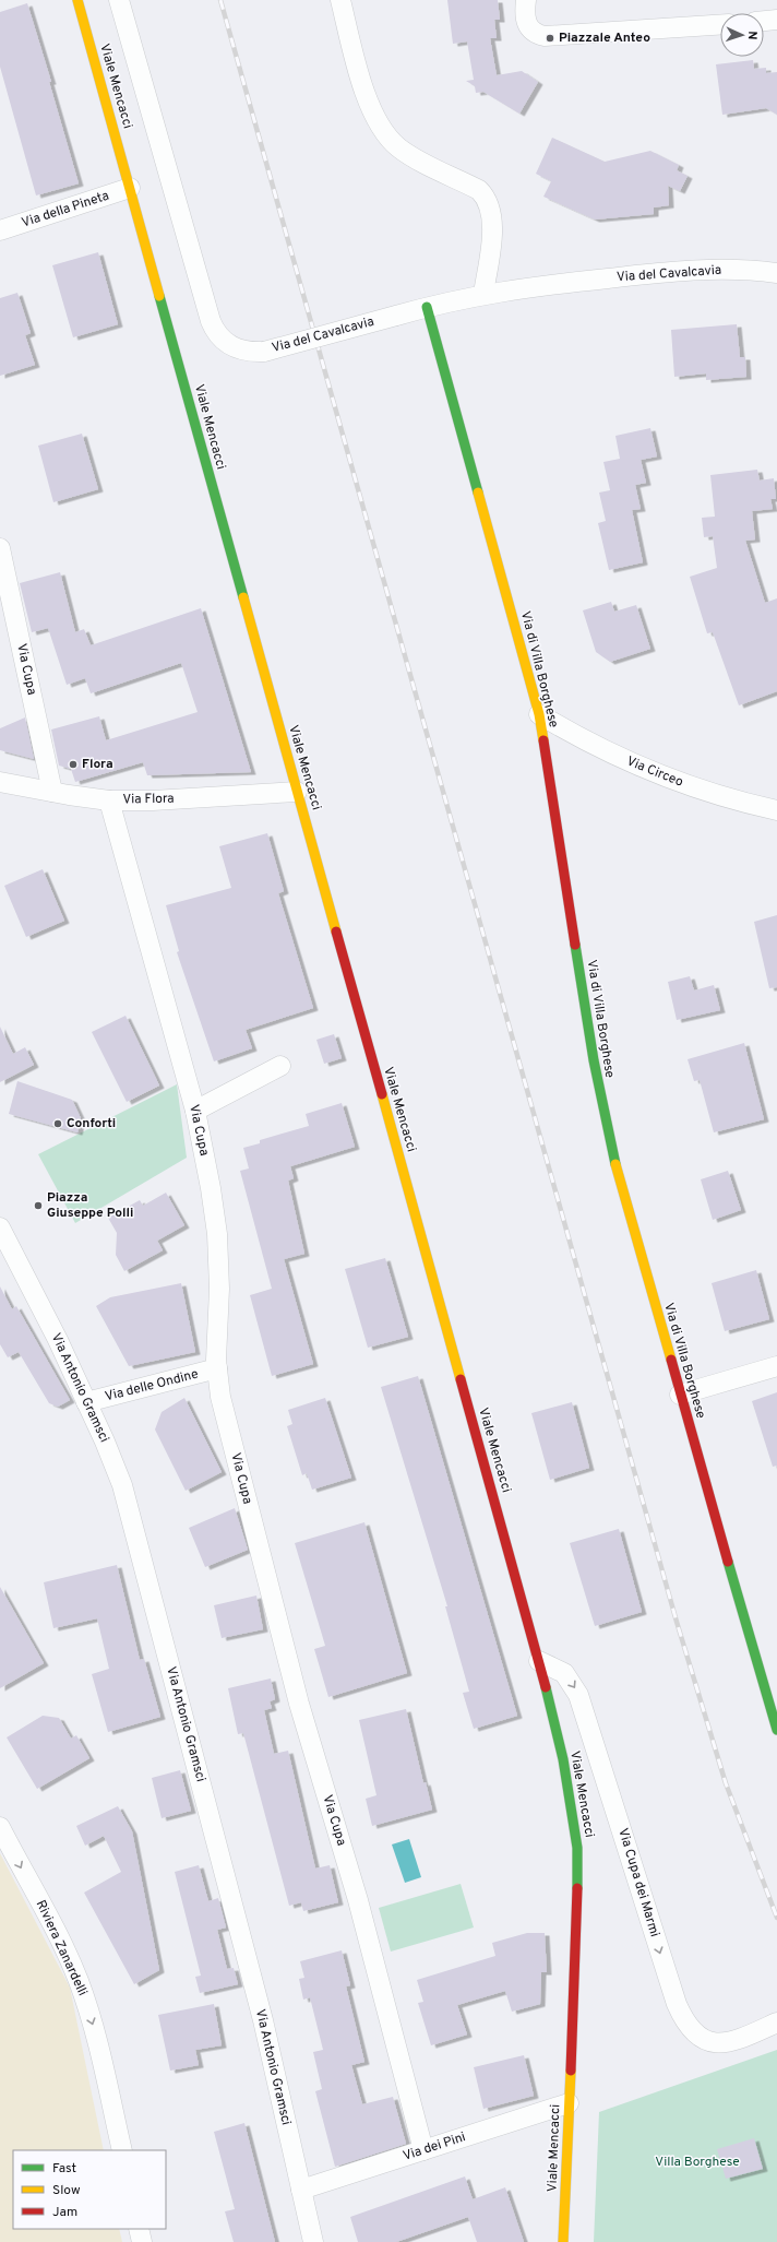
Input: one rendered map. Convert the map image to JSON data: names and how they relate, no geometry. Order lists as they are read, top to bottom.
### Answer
{
  "streets": {
    "main road": ["Viale Mencacci", "Via di Villa Borghese"],
    "street": [
      "Via della Pineta",
      "Via del Cavalcavia",
      "Via Cupa",
      "Via Circeo",
      "Via Flora",
      "Via delle Ondine",
      "Via Antonio Gramsci",
      "Via Cupa dei Marmi",
      "Riviera Zanardelli",
      "Via dei Pini"
    ]
  },
  "crossings": [
    ["Viale Mencacci", "Via della Pineta"],
    ["Viale Mencacci", "Via Flora"],
    ["Viale Mencacci", "Via Cupa dei Marmi"],
    ["Viale Mencacci", "Via dei Pini"],
    ["Via del Cavalcavia", "Via di Villa Borghese"],
    ["Via Cupa", "Via Flora"],
    ["Via Cupa", "Via delle Ondine"],
    ["Via Cupa", "Via dei Pini"],
    ["Via di Villa Borghese", "Via Circeo"],
    ["Via delle Ondine", "Via Antonio Gramsci"],
    ["Via Antonio Gramsci", "Via dei Pini"]
  ],
  "one_way": ["Via Cupa dei Marmi", "Riviera Zanardelli"],
  "parks": ["Villa Borghese"],
  "places": [
    "Piazzale Anteo",
    "Flora",
    "Conforti",
    "Piazza Giuseppe Polli"
  ],
  "legend": ["Fast", "Slow", "Jam"],
  "north": "right"
}
